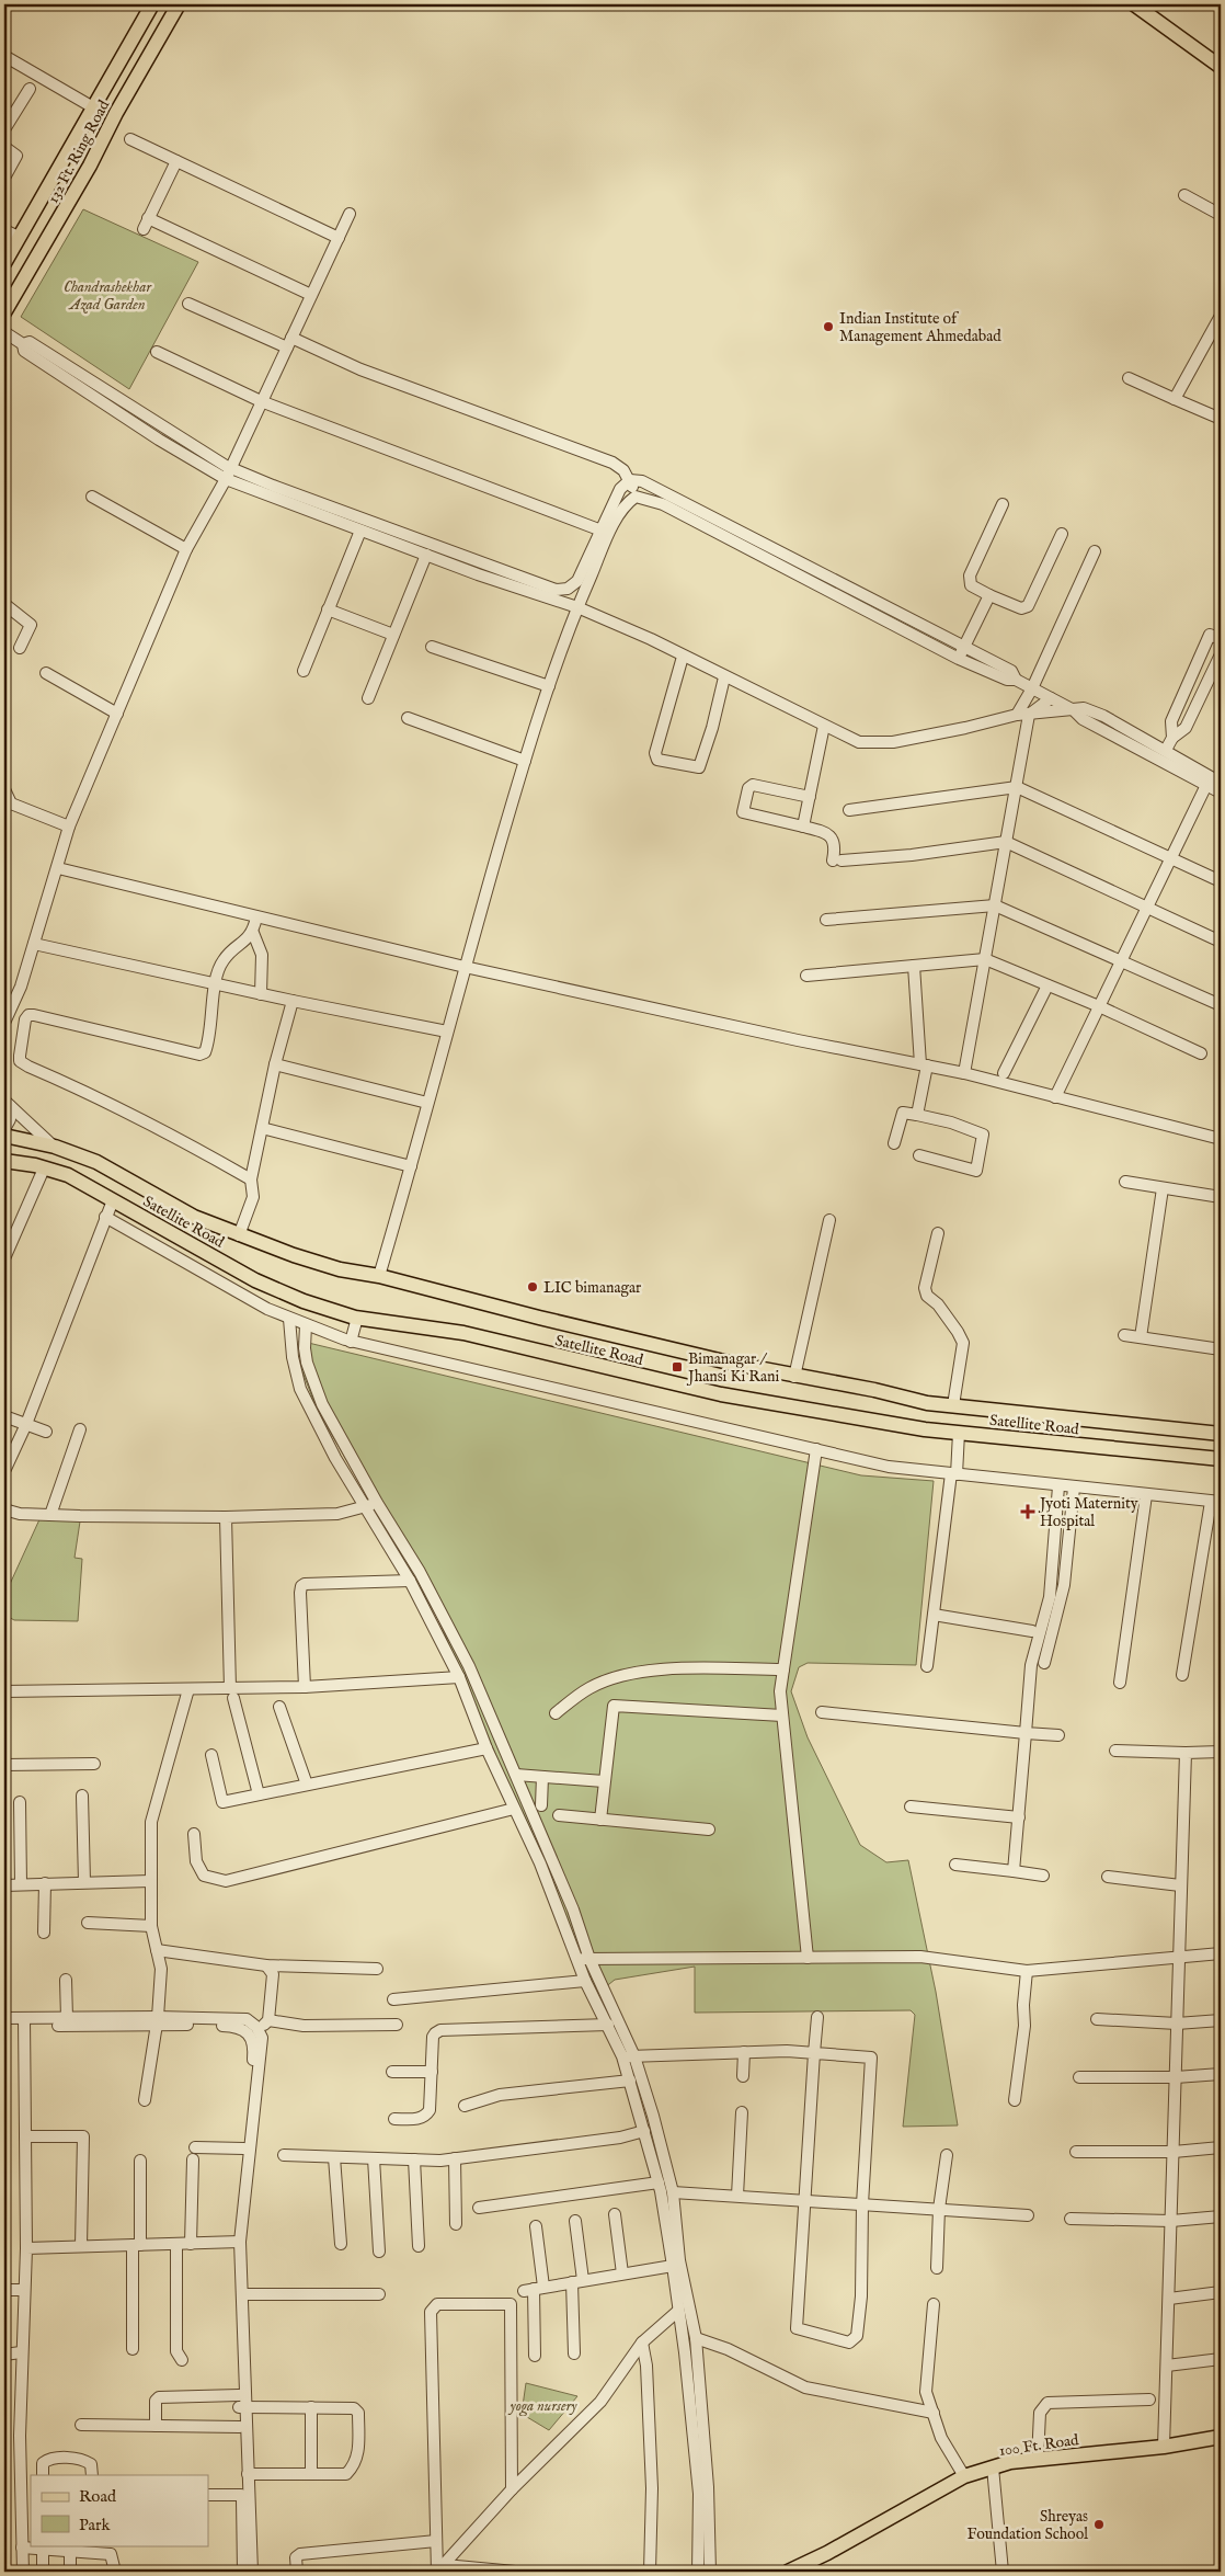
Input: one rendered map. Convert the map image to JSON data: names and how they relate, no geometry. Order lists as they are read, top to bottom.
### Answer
{
  "streets": {
    "main road": ["132 Ft. Ring Road", "Satellite Road", "100 Ft. Road"]
  },
  "parks": ["Chandrashekhar Azad Garden", "yoga nursery"],
  "places": {
    "other": ["Indian Institute of Management Ahmedabad", "LIC bimanagar", "Shreyas Foundation School"],
    "transit": ["Bimanagar / Jhansi Ki Rani"],
    "health": ["Jyoti Maternity Hospital"]
  },
  "legend": ["Road", "Park"]
}
